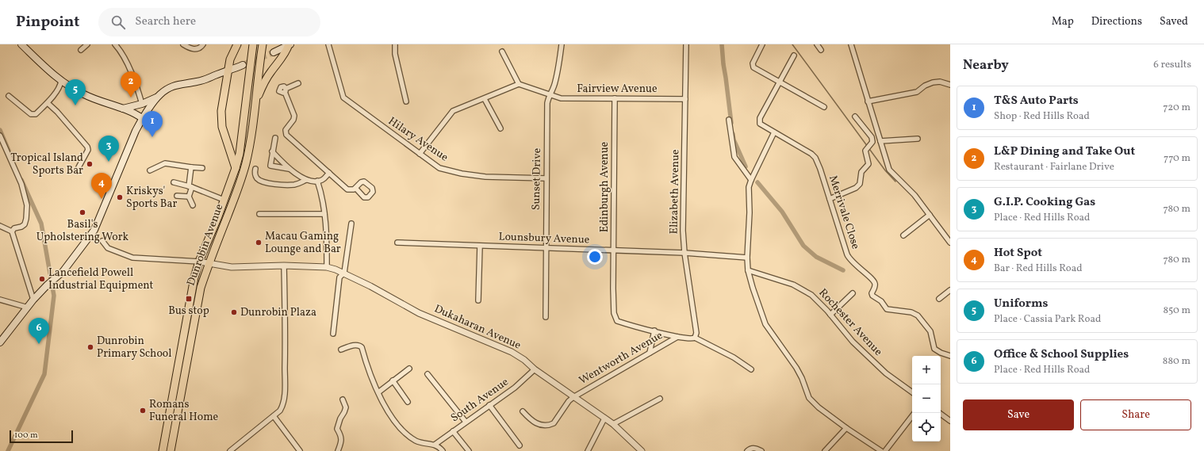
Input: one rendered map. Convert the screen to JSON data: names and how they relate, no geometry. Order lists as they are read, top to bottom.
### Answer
{
  "streets": {
    "highway": ["Dunrobin Avenue"],
    "street": [
      "Fairview Avenue",
      "Hilary Avenue",
      "Sunset Drive",
      "Edinburgh Avenue",
      "Elizabeth Avenue",
      "Merrivale Close",
      "Lounsbury Avenue",
      "Rochester Avenue",
      "Dukaharan Avenue",
      "Wentworth Avenue",
      "South Avenue"
    ]
  },
  "crossings": [
    ["Fairview Avenue", "Sunset Drive"],
    ["Fairview Avenue", "Edinburgh Avenue"],
    ["Fairview Avenue", "Elizabeth Avenue"],
    ["Hilary Avenue", "Sunset Drive"],
    ["Sunset Drive", "Lounsbury Avenue"],
    ["Edinburgh Avenue", "Elizabeth Avenue"],
    ["Edinburgh Avenue", "Lounsbury Avenue"],
    ["Edinburgh Avenue", "Wentworth Avenue"],
    ["Elizabeth Avenue", "Lounsbury Avenue"],
    ["Dunrobin Avenue", "Dukaharan Avenue"],
    ["Dukaharan Avenue", "Wentworth Avenue"],
    ["Dukaharan Avenue", "South Avenue"]
  ],
  "places": {
    "other": [
      "Tropical Island Sports Bar",
      "Kriskys' Sports Bar",
      "Basil's Upholstering Work",
      "Macau Gaming Lounge and Bar",
      "Lancefield Powell Industrial Equipment",
      "Dunrobin Plaza",
      "Dunrobin Primary School",
      "Romans Funeral Home"
    ],
    "transit": ["Bus stop"]
  },
  "scale_bar": "100 m",
  "page": {
    "header": "Pinpoint",
    "search": "Search here",
    "nav": ["Map", "Directions", "Saved"],
    "heading": ["Nearby", "6 results"],
    "pins": [
      "2",
      "5",
      "1",
      "3",
      "4",
      "6"
    ],
    "list": [
      {
        "mark": "1",
        "name": "T&S Auto Parts",
        "note": "Shop · Red Hills Road",
        "value": "720 m"
      },
      {
        "mark": "2",
        "name": "L&P Dining and Take Out",
        "note": "Restaurant · Fairlane Drive",
        "value": "770 m"
      },
      {
        "mark": "3",
        "name": "G.I.P. Cooking Gas",
        "note": "Place · Red Hills Road",
        "value": "780 m"
      },
      {
        "mark": "4",
        "name": "Hot Spot",
        "note": "Bar · Red Hills Road",
        "value": "780 m"
      },
      {
        "mark": "5",
        "name": "Uniforms",
        "note": "Place · Cassia Park Road",
        "value": "850 m"
      },
      {
        "mark": "6",
        "name": "Office & School Supplies",
        "note": "Place · Red Hills Road",
        "value": "880 m"
      }
    ],
    "map_buttons": ["+", "−"],
    "buttons": ["Save", "Share"],
    "scale": "100 m"
  }
}
